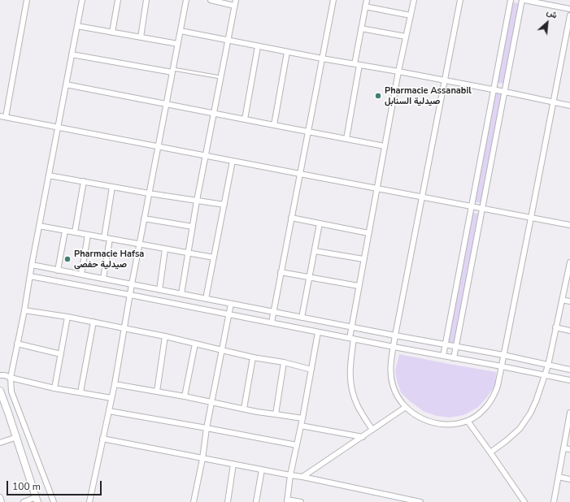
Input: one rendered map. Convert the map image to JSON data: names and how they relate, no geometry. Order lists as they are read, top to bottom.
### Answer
{
  "places": ["Pharmacie Assanabil صيدلية السنابل", "Pharmacie Hafsa صيدلية حفصى"],
  "scale_bar": "100 m",
  "north": "top right"
}
